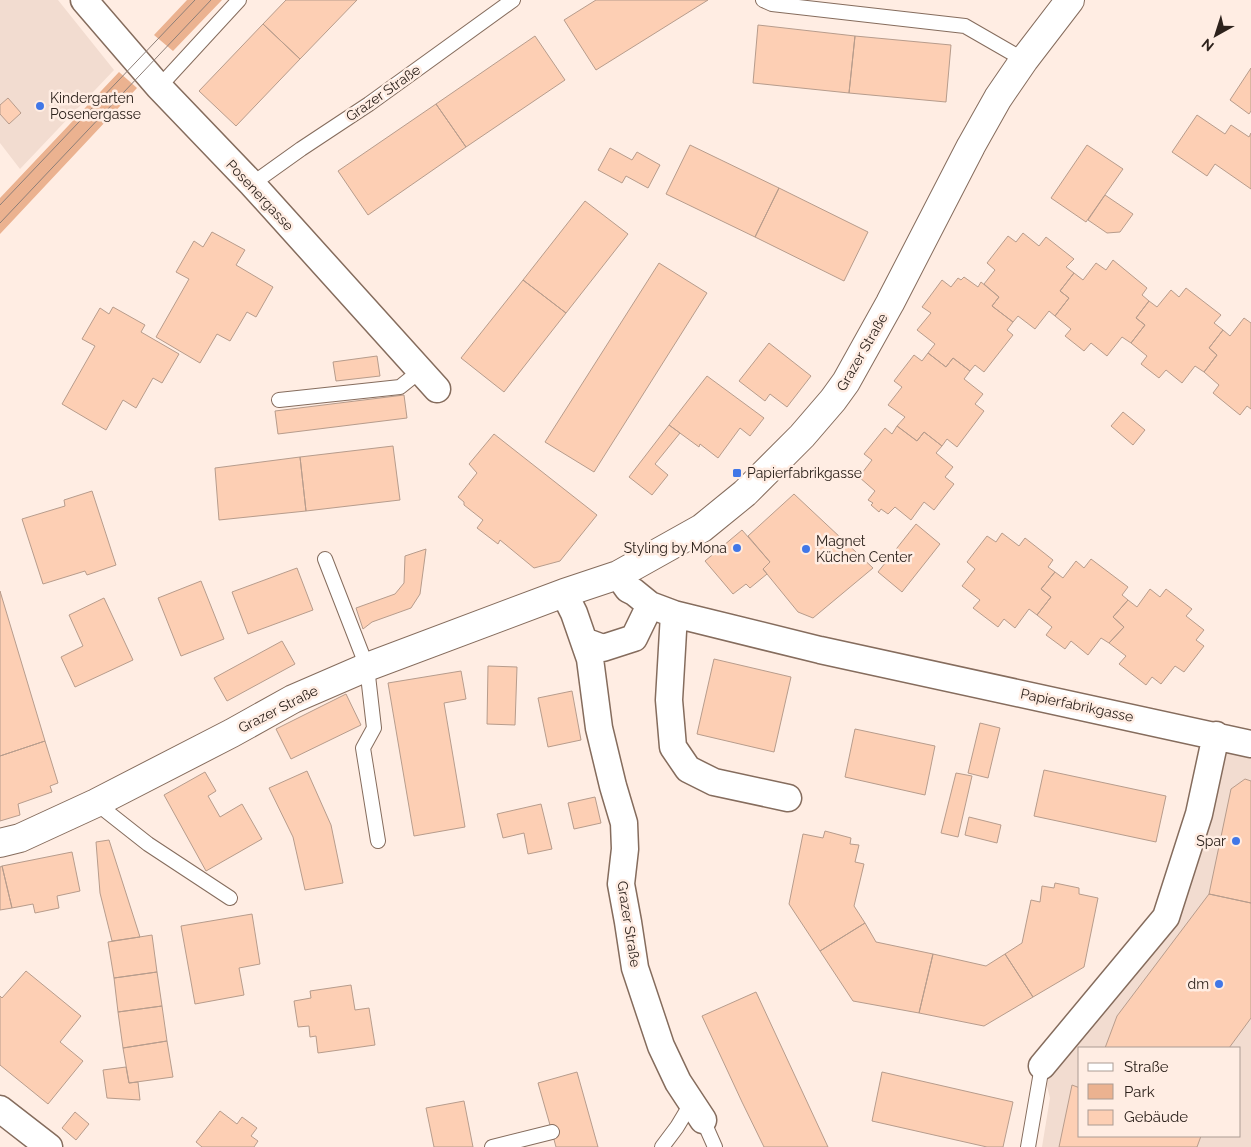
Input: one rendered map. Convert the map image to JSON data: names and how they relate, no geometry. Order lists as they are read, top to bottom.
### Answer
{
  "streets": {
    "street": ["Grazer Straße", "Posenergasse", "Papierfabrikgasse"]
  },
  "crossings": [
    ["Grazer Straße", "Posenergasse"],
    ["Grazer Straße", "Papierfabrikgasse"]
  ],
  "places": {
    "other": [
      "Kindergarten Posenergasse",
      "Styling by Mona",
      "Magnet Küchen Center",
      "Spar",
      "dm"
    ],
    "transit": ["Papierfabrikgasse"]
  },
  "legend": ["Straße", "Park", "Gebäude"],
  "north": "bottom left"
}
